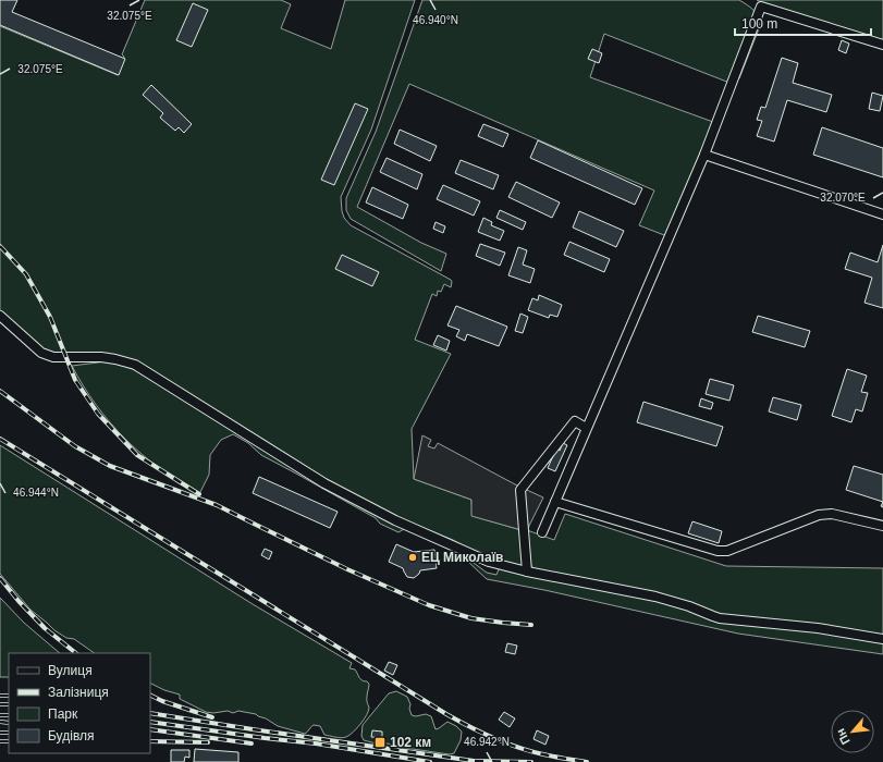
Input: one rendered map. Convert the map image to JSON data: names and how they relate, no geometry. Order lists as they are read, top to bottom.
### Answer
{
  "places": {
    "other": ["ЕЦ Миколаїв"],
    "transit": ["102 км"]
  },
  "legend": [
    "Вулиця",
    "Залізниця",
    "Парк",
    "Будівля"
  ],
  "scale_bar": "100 m",
  "north": "bottom left",
  "coordinates": [
    "32.075°E",
    "46.940°N",
    "32.070°E",
    "46.944°N",
    "46.942°N"
  ]
}
